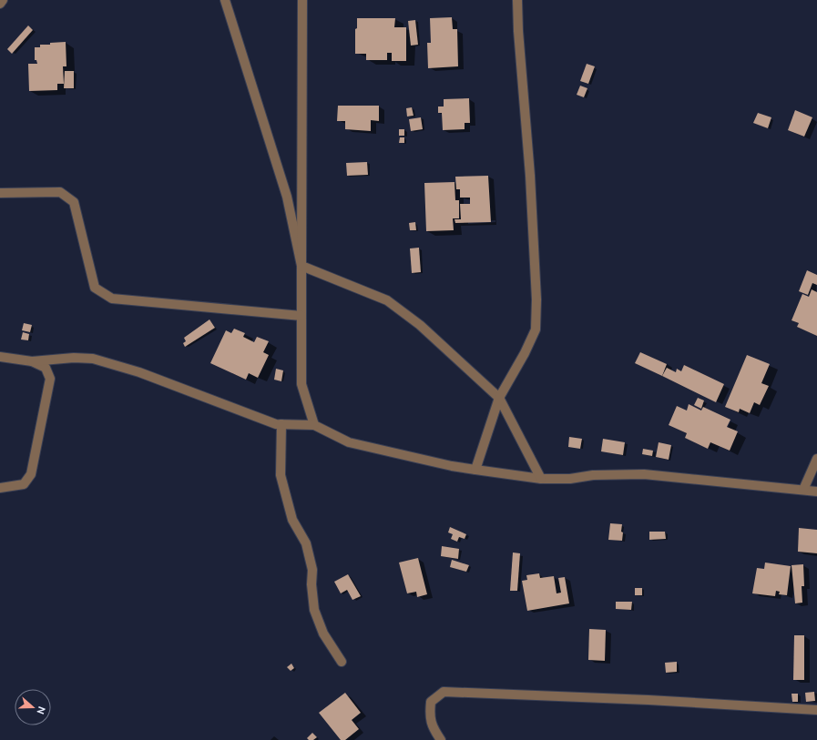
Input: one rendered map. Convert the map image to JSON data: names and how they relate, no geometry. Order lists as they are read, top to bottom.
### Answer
{
  "north": "right"
}
